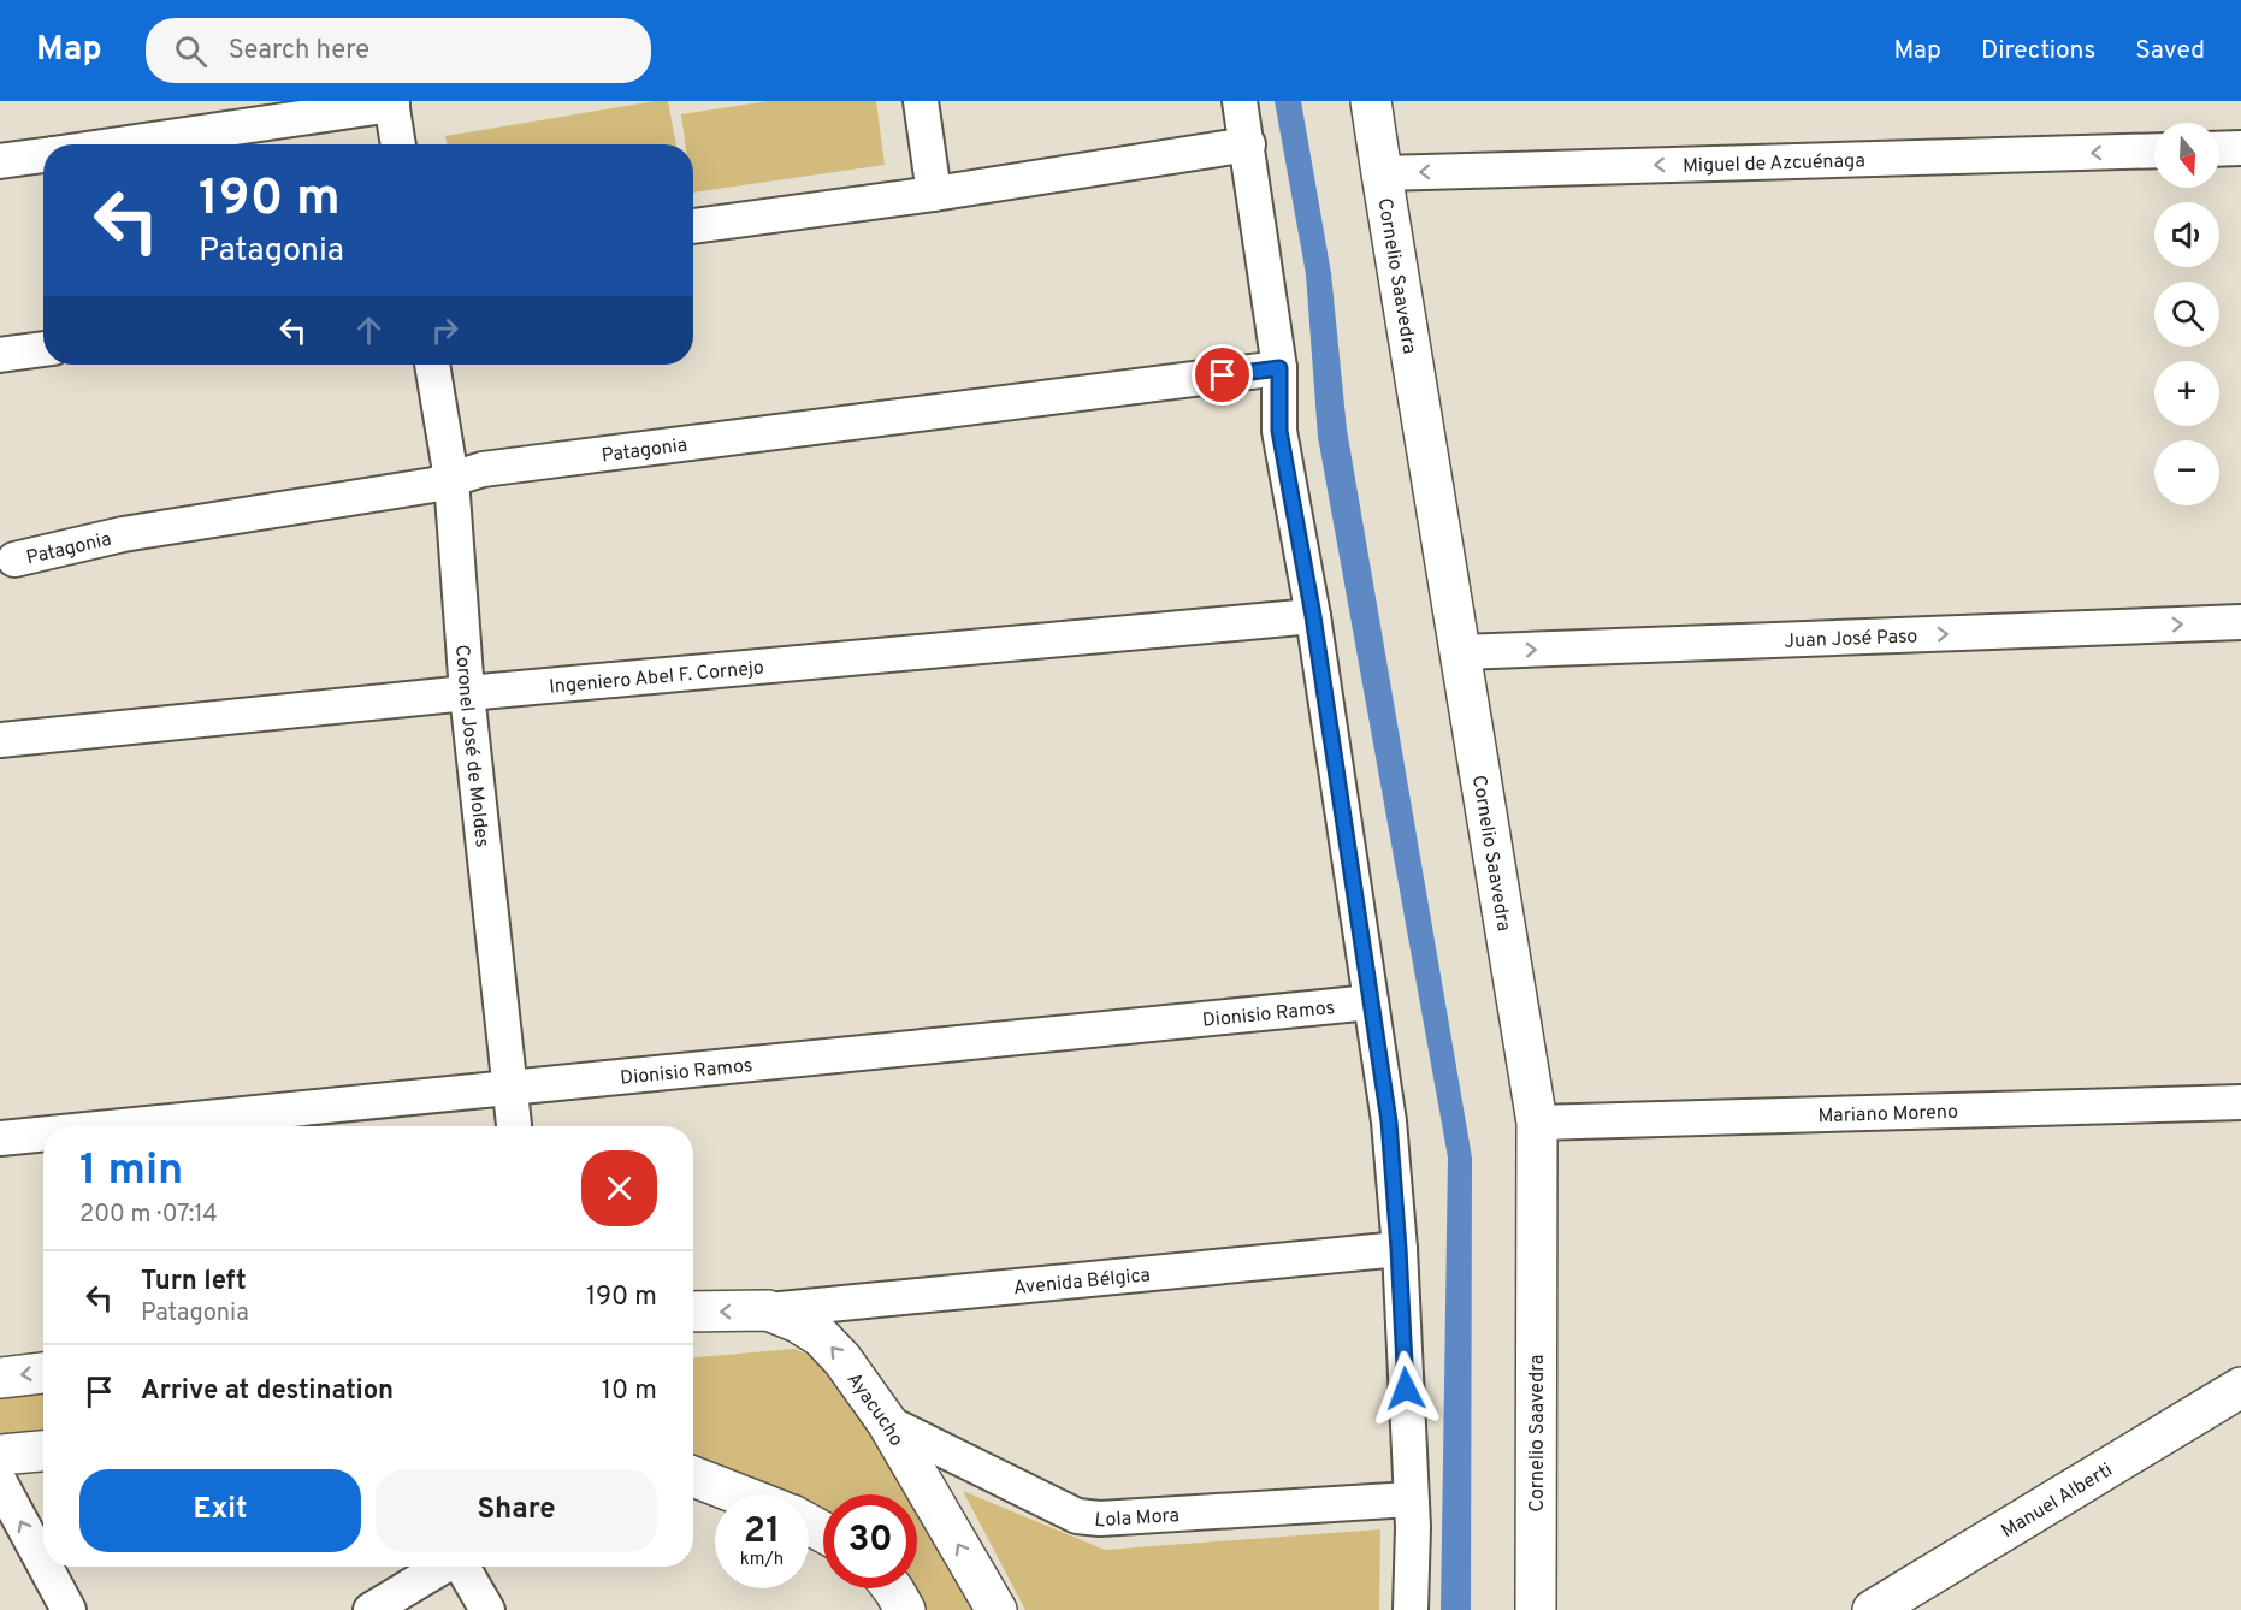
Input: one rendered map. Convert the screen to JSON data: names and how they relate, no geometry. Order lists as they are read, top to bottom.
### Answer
{
  "streets": {
    "street": [
      "Miguel de Azcuénaga",
      "Cornelio Saavedra",
      "Patagonia",
      "Juan José Paso",
      "Ingeniero Abel F. Cornejo",
      "Coronel José de Moldes",
      "Dionisio Ramos",
      "Mariano Moreno",
      "Avenida Bélgica",
      "Ayacucho",
      "Manuel Alberti",
      "Lola Mora"
    ]
  },
  "crossings": [
    ["Miguel de Azcuénaga", "Cornelio Saavedra"],
    ["Cornelio Saavedra", "Juan José Paso"],
    ["Cornelio Saavedra", "Mariano Moreno"],
    ["Patagonia", "Coronel José de Moldes"],
    ["Ingeniero Abel F. Cornejo", "Coronel José de Moldes"],
    ["Coronel José de Moldes", "Dionisio Ramos"],
    ["Avenida Bélgica", "Ayacucho"],
    ["Ayacucho", "Lola Mora"]
  ],
  "one_way": ["Miguel de Azcuénaga", "Juan José Paso", "Ayacucho"],
  "north": "bottom",
  "page": {
    "header": "Map",
    "search": "Search here",
    "nav": ["Map", "Directions", "Saved"],
    "map_buttons": ["+", "−"],
    "turn": ["190 m", "Patagonia"],
    "heading": ["1 min", "200 m · 07:14"],
    "list": [
      {
        "name": "Turn left",
        "note": "Patagonia",
        "value": "190 m"
      },
      {
        "name": "Arrive at destination",
        "value": "10 m"
      }
    ],
    "buttons": ["Exit", "Share"],
    "speed": "21 km/h",
    "limit": "30"
  }
}
